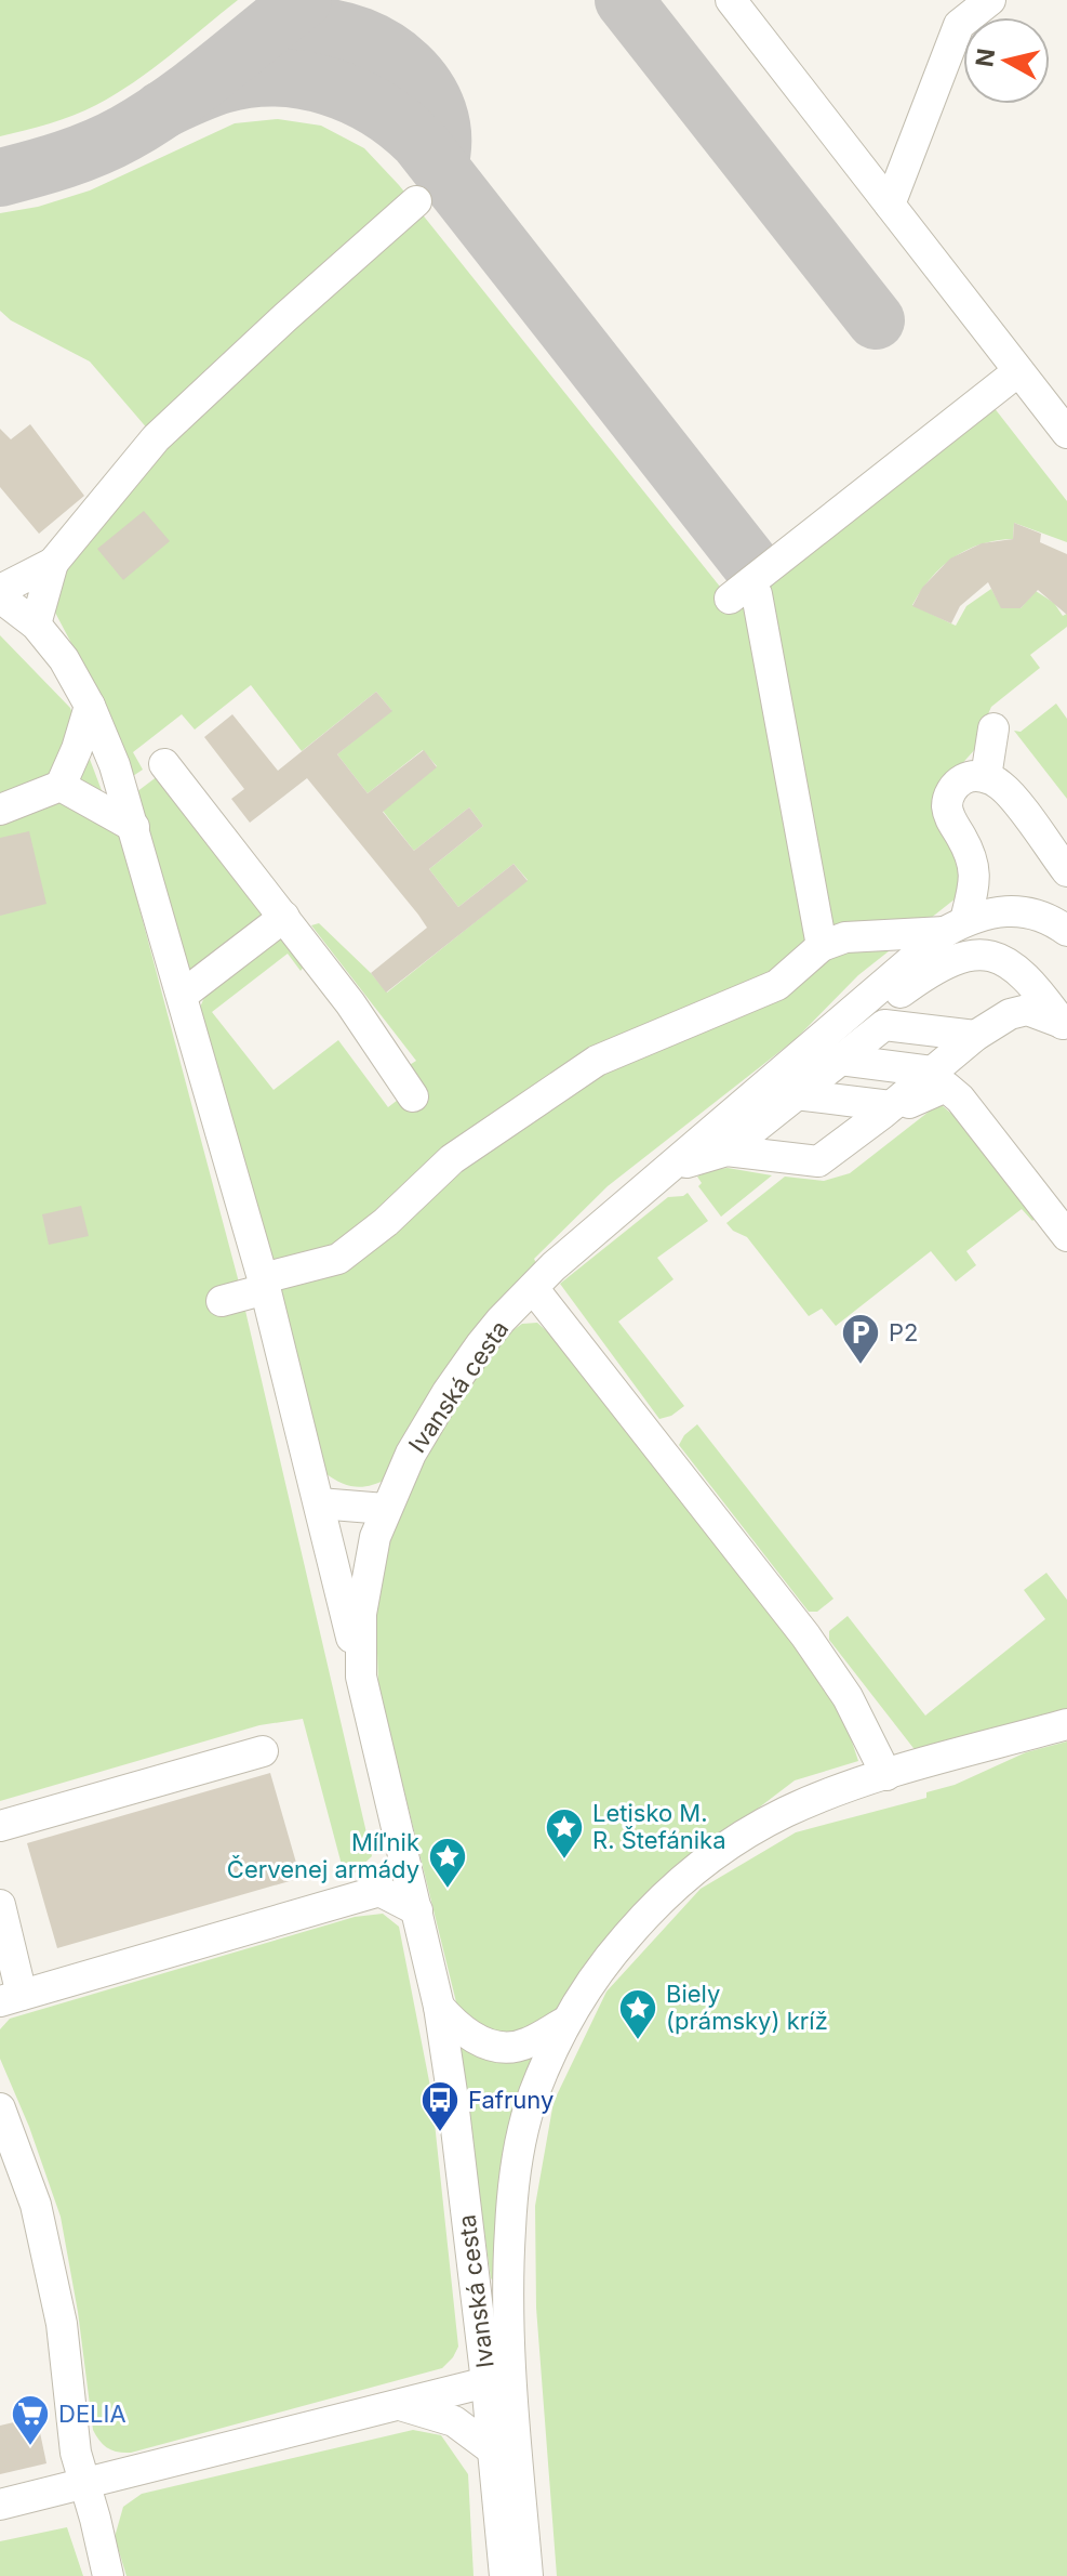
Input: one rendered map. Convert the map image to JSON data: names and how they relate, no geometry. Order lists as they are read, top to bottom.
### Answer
{
  "streets": {
    "street": ["Ivanská cesta"]
  },
  "places": {
    "parking": ["P2"],
    "place": ["Letisko M. R. Štefánika", "Míľnik Červenej armády", "Biely (prámsky) kríž"],
    "bus stop": ["Fafruny"],
    "supermarket": ["DELIA"]
  },
  "north": "left"
}
